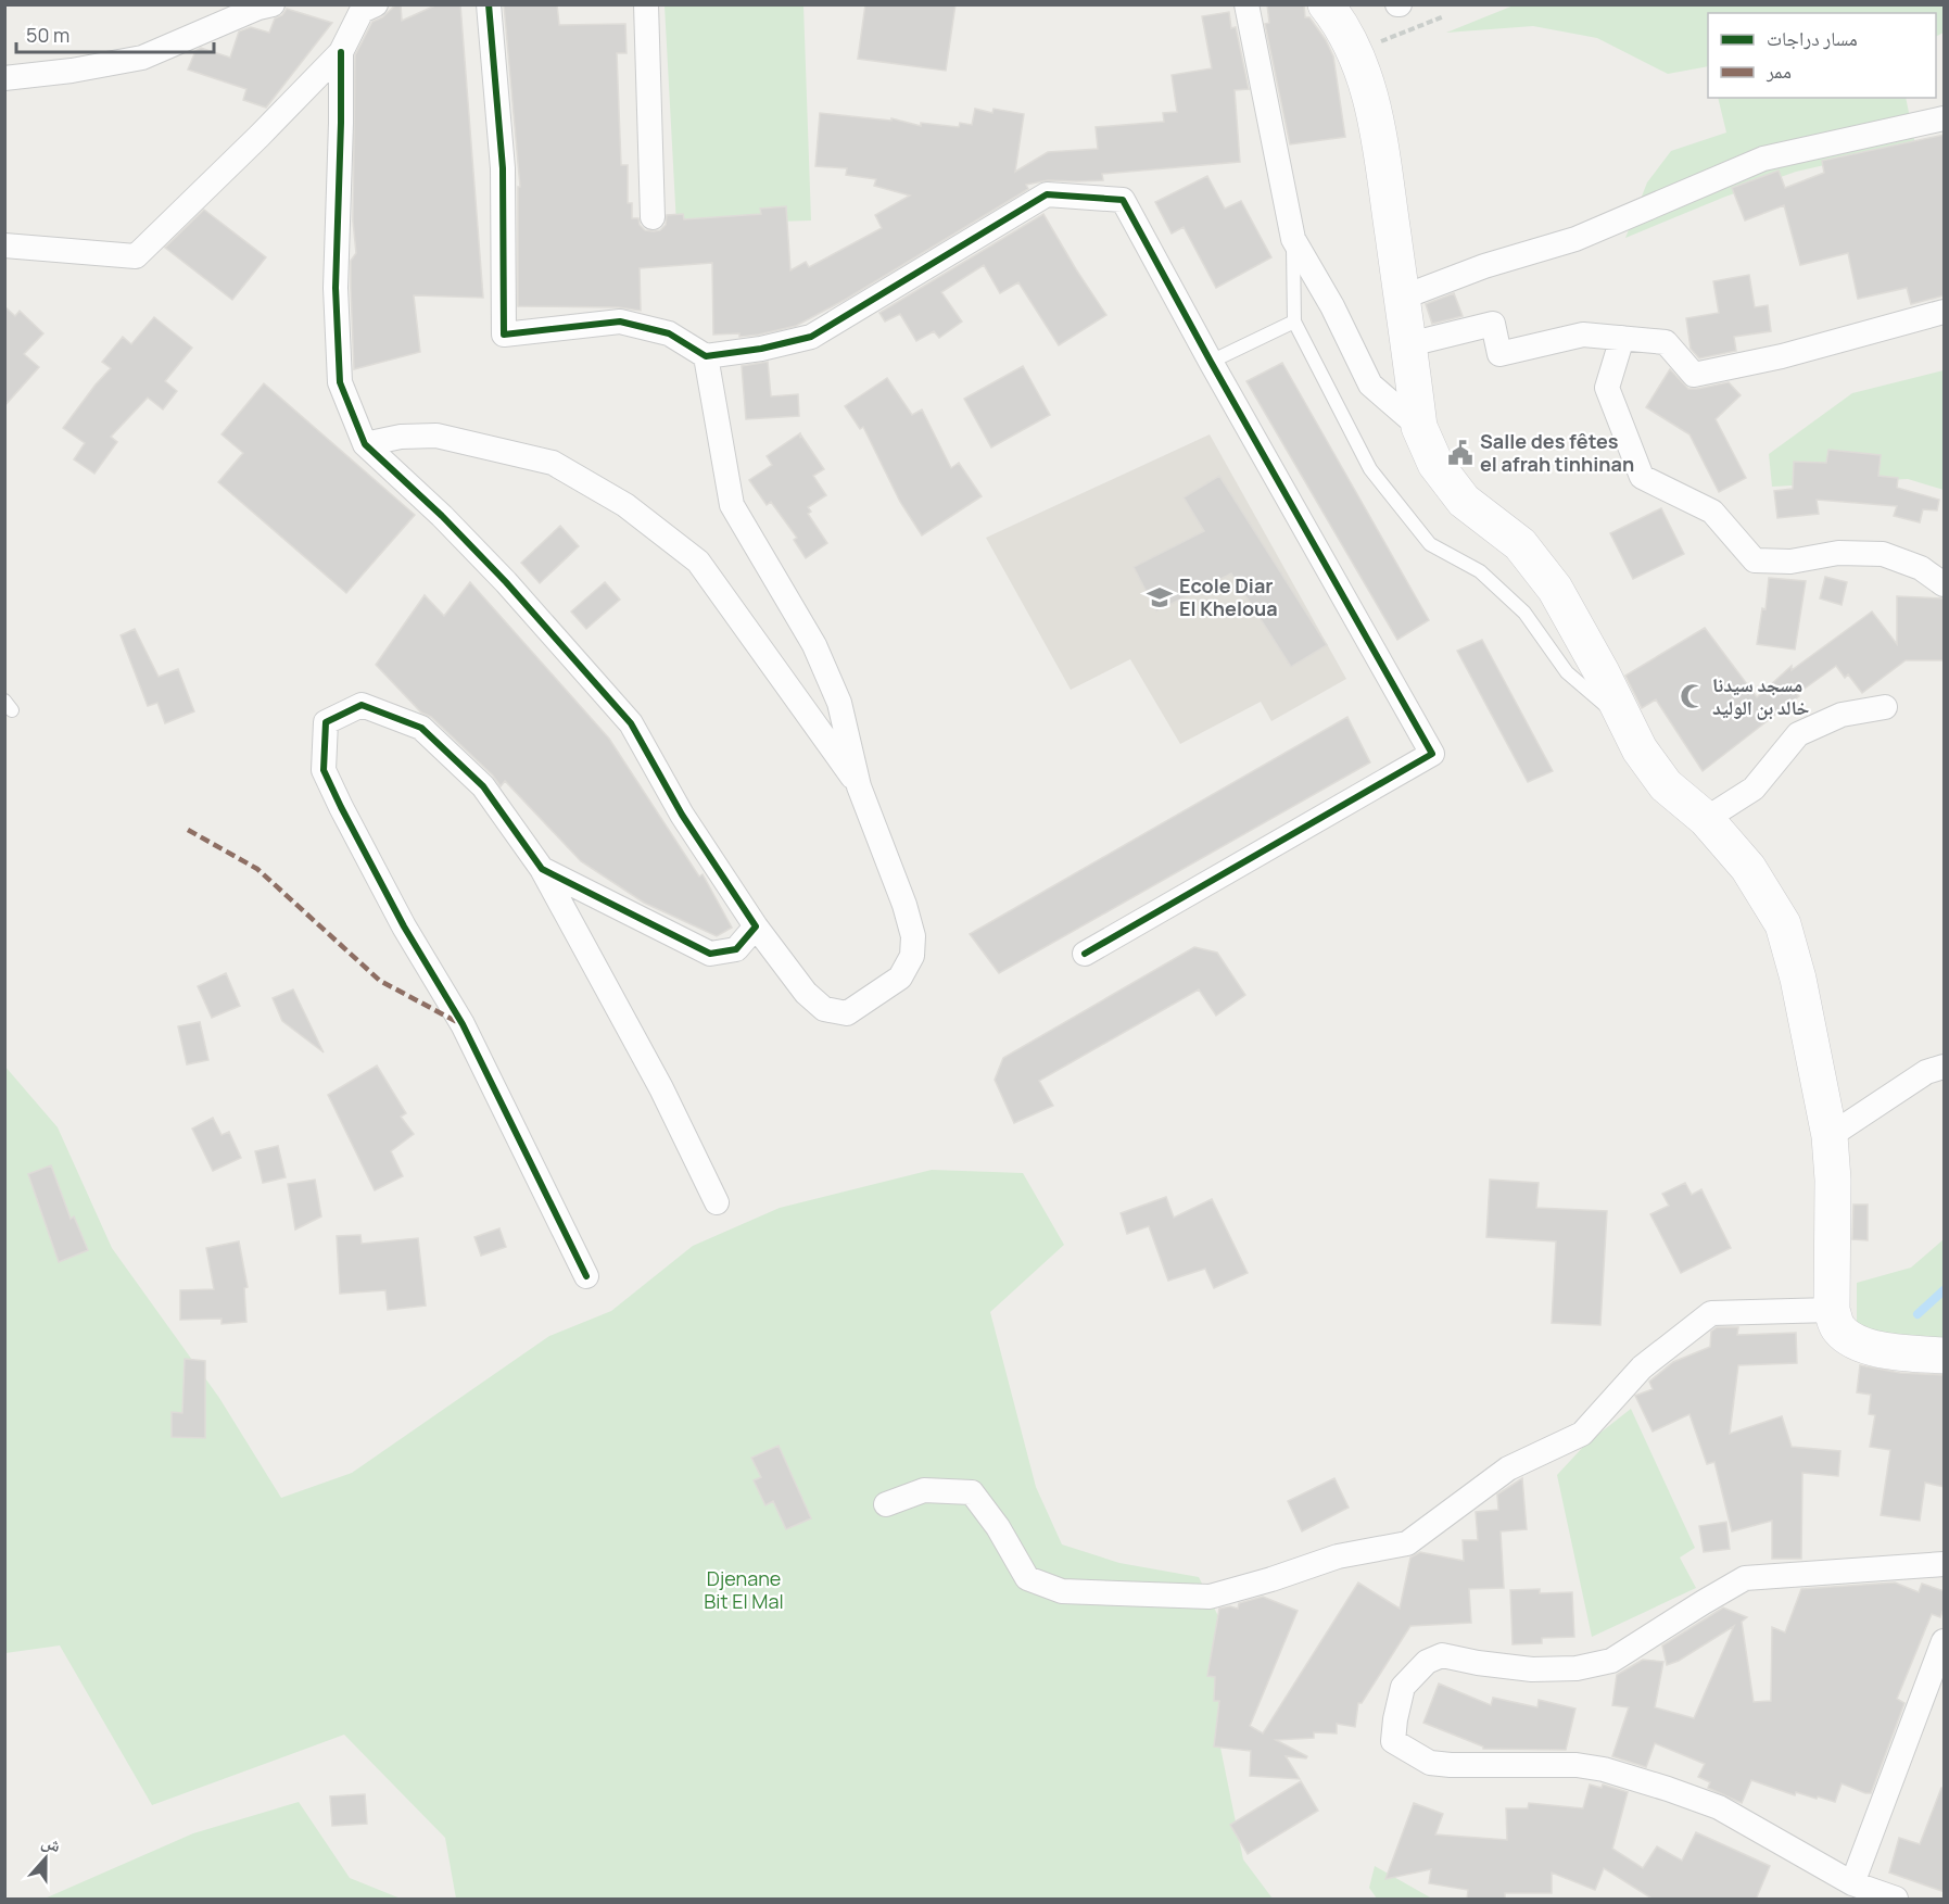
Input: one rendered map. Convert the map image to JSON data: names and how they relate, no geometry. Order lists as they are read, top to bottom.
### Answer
{
  "parks": ["Djenane Bit El Mal"],
  "places": {
    "public building": ["Salle des fêtes el afrah tinhinan"],
    "school or university": ["Ecole Diar El Kheloua"],
    "mosque": ["مسجد سيدنا خالد بن الوليد"]
  },
  "legend": ["مسار دراجات", "ممر"],
  "scale_bar": "50 m",
  "north": "top"
}
